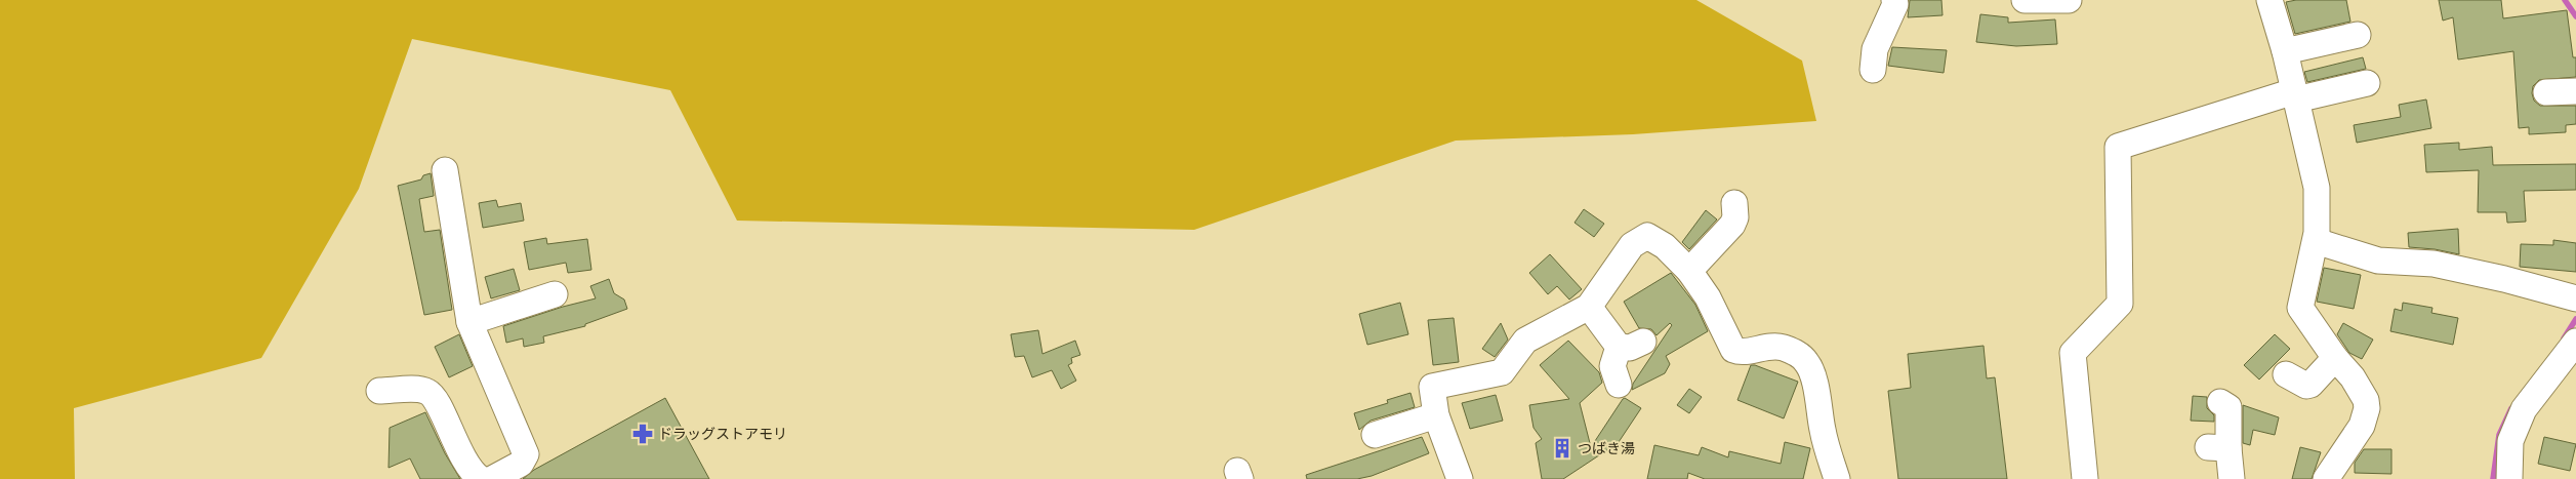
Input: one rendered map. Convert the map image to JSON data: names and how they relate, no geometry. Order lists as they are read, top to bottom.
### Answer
{
  "places": {
    "pharmacy": ["ドラッグストアモリ"],
    "building": ["つばき湯"]
  }
}
